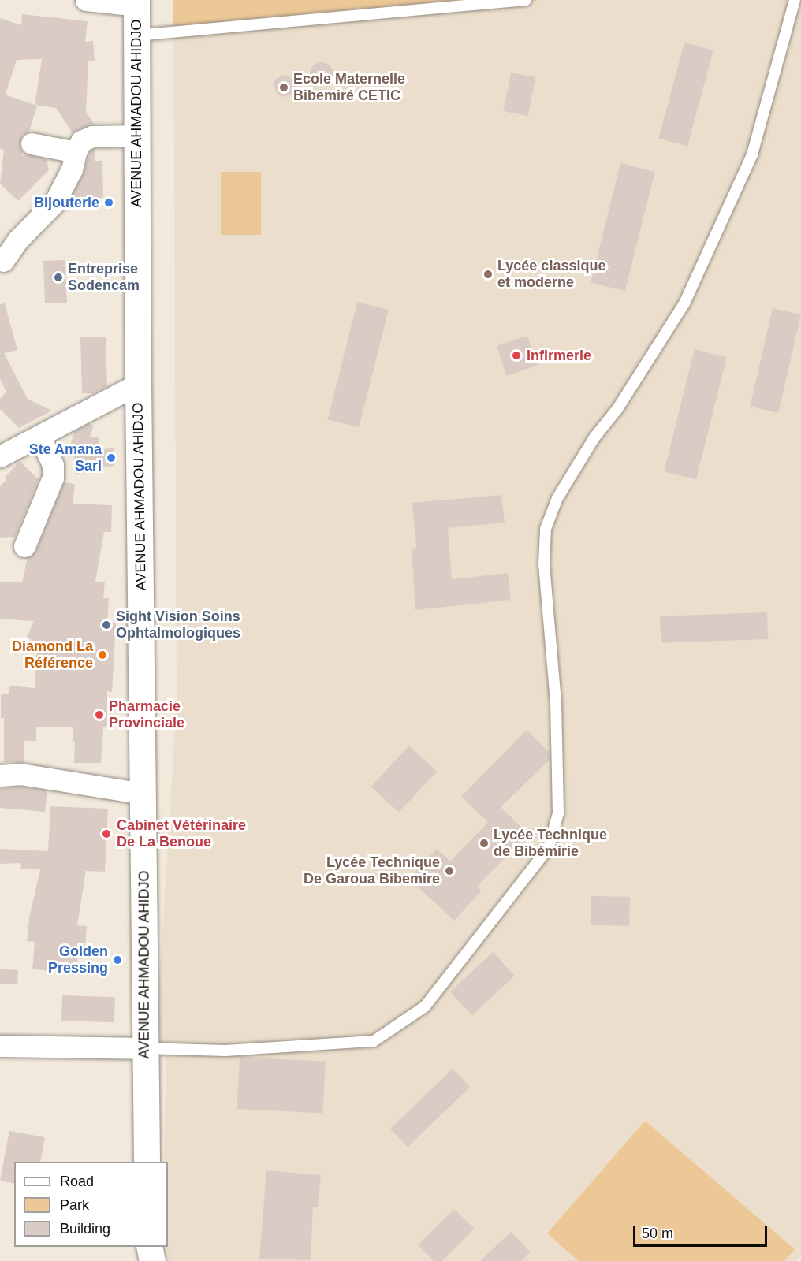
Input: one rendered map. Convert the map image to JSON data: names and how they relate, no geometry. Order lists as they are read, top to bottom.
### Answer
{
  "streets": {
    "main road": ["AVENUE AHMADOU AHIDJO"]
  },
  "places": [
    "Ecole Maternelle Bibemiré CETIC",
    "Bijouterie",
    "Lycée classique et moderne",
    "Entreprise Sodencam",
    "Infirmerie",
    "Ste Amana Sarl",
    "Sight Vision Soins Ophtalmologiques",
    "Diamond La Référence",
    "Pharmacie Provinciale",
    "Cabinet Vétérinaire De La Benoue",
    "Lycée Technique de Bibémirie",
    "Lycée Technique De Garoua Bibemire",
    "Golden Pressing"
  ],
  "legend": ["Road", "Park", "Building"],
  "scale_bar": "50 m"
}
